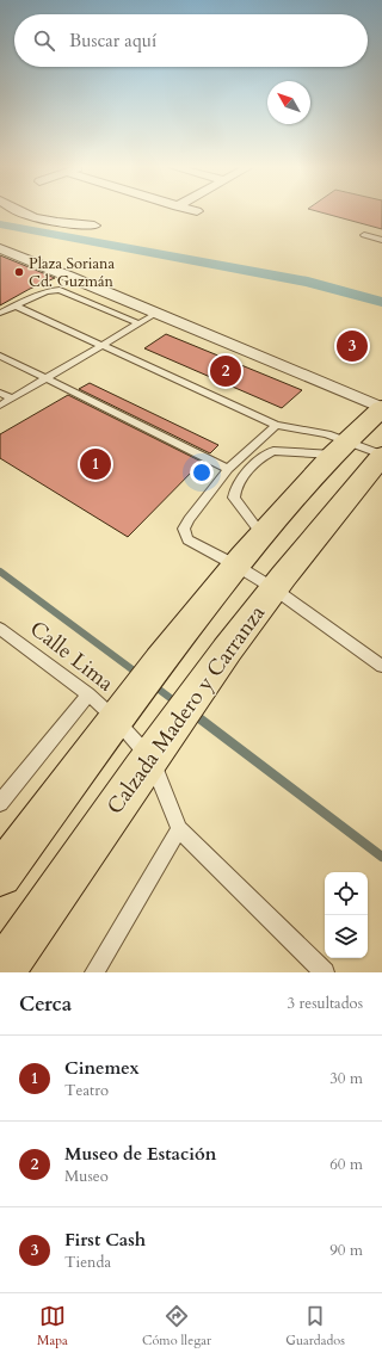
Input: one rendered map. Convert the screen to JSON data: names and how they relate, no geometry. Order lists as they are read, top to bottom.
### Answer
{
  "streets": {
    "main road": ["Calzada Madero y Carranza"],
    "lane": ["Calle Lima"]
  },
  "crossings": [
    ["Calle Lima", "Calzada Madero y Carranza"]
  ],
  "places": ["Plaza Soriana Cd. Guzmán"],
  "north": "top left",
  "page": {
    "search": "Buscar aquí",
    "pins": ["3", "2", "1"],
    "heading": ["Cerca", "3 resultados"],
    "list": [
      {
        "mark": "1",
        "name": "Cinemex",
        "note": "Teatro",
        "value": "30 m"
      },
      {
        "mark": "2",
        "name": "Museo de Estación",
        "note": "Museo",
        "value": "60 m"
      },
      {
        "mark": "3",
        "name": "First Cash",
        "note": "Tienda",
        "value": "90 m"
      }
    ],
    "nav": ["Mapa", "Cómo llegar", "Guardados"]
  }
}
